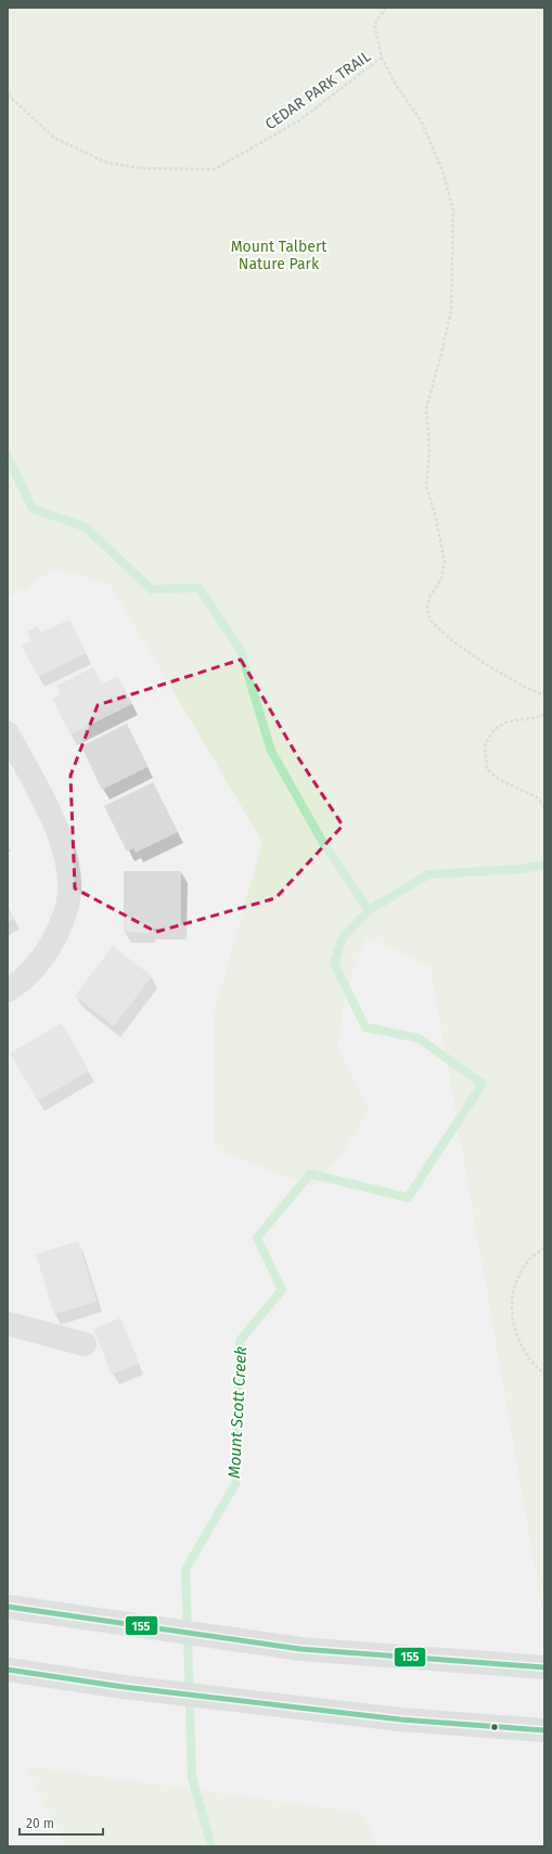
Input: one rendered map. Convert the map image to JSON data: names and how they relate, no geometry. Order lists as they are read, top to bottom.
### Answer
{
  "streets": {
    "path": ["CEDAR PARK TRAIL"]
  },
  "water": ["Mount Scott Creek"],
  "parks": ["Mount Talbert Nature Park"],
  "lines": ["transit line 155"],
  "scale_bar": "20 m"
}
